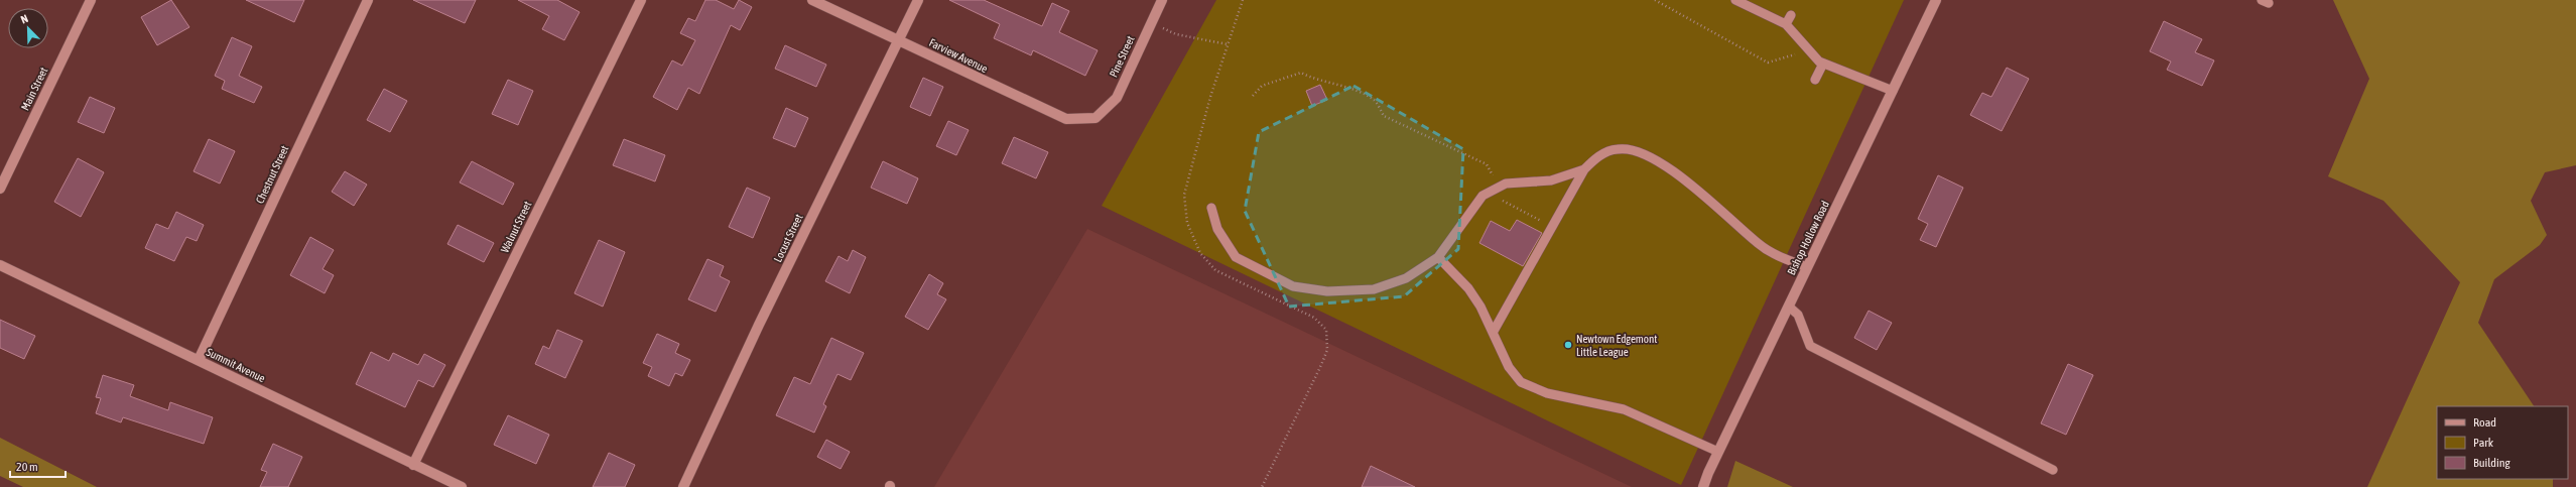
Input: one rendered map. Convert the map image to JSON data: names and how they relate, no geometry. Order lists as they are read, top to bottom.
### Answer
{
  "streets": {
    "street": [
      "Farview Avenue",
      "Pine Street",
      "Main Street",
      "Chestnut Street",
      "Walnut Street",
      "Locust Street",
      "Bishop Hollow Road",
      "Summit Avenue"
    ]
  },
  "crossings": [
    ["Farview Avenue", "Pine Street"],
    ["Farview Avenue", "Locust Street"],
    ["Chestnut Street", "Summit Avenue"],
    ["Walnut Street", "Summit Avenue"]
  ],
  "places": ["Newtown Edgemont Little League"],
  "legend": ["Road", "Park", "Building"],
  "scale_bar": "20 m",
  "north": "top left"
}
